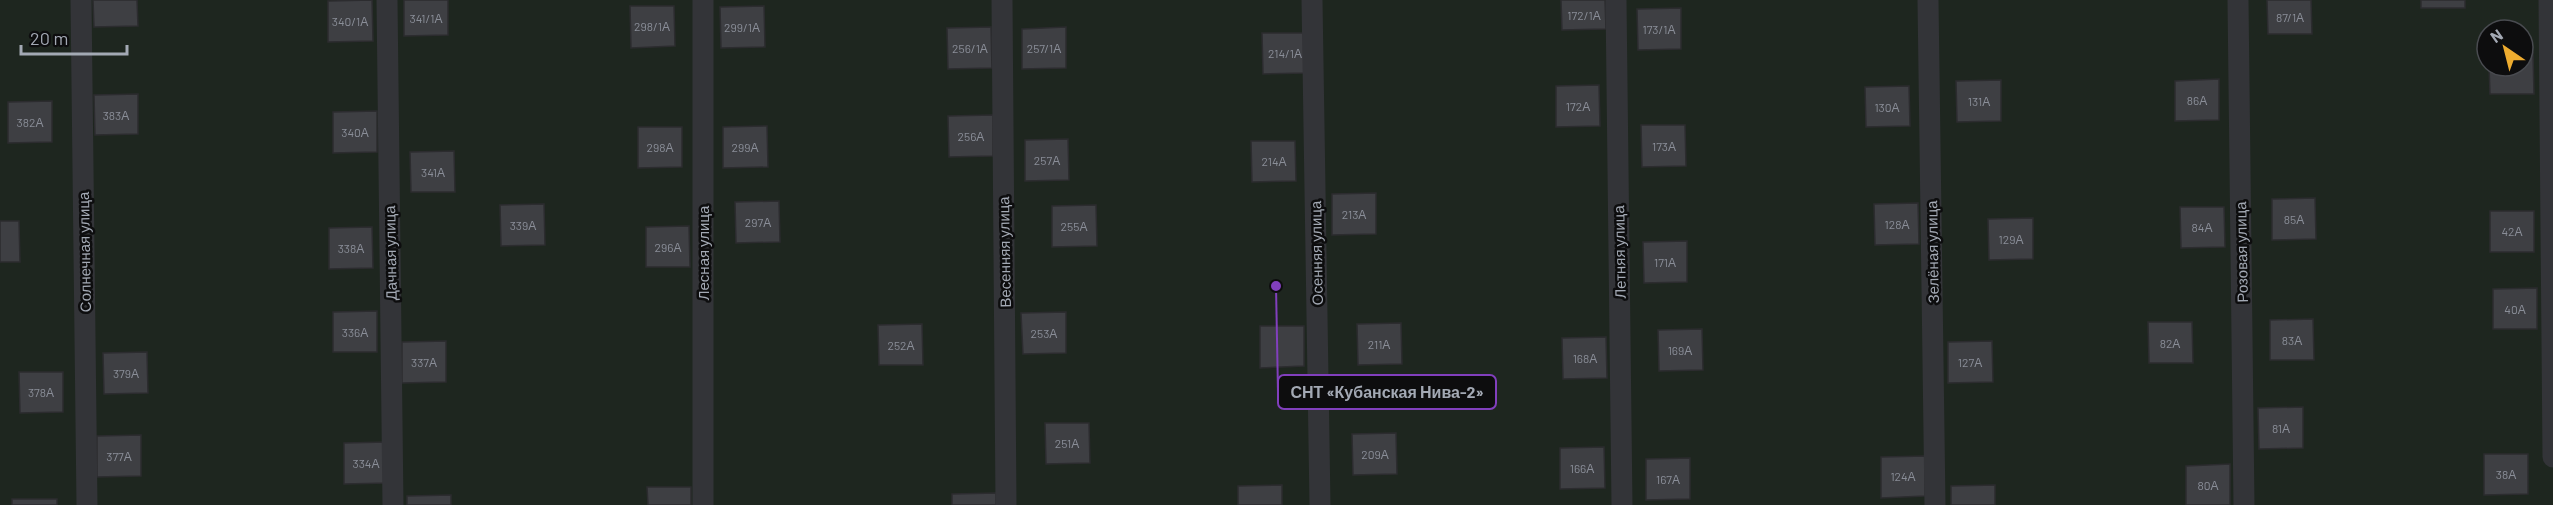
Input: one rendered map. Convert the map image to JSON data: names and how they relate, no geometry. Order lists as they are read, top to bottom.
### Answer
{
  "streets": {
    "lane": [
      "Солнечная улица",
      "Весенняя улица",
      "Летняя улица",
      "Зелёная улица",
      "Розовая улица",
      "Дачная улица",
      "Лесная улица",
      "Осенняя улица"
    ]
  },
  "places": ["СНТ «Кубанская Нива-2»"],
  "house_numbers": [
    "172/1А",
    "87/1А",
    "341/1А",
    "340/1А",
    "298/1А",
    "299/1А",
    "173/1А",
    "256/1А",
    "257/1А",
    "214/1А",
    "86А",
    "131А",
    "172А",
    "130А",
    "383А",
    "382А",
    "340А",
    "256А",
    "173А",
    "298А",
    "299А",
    "257А",
    "214А",
    "341А",
    "213А",
    "85А",
    "297А",
    "128А",
    "339А",
    "255А",
    "84А",
    "42А",
    "129А",
    "296А",
    "338А",
    "171А",
    "40А",
    "336А",
    "253А",
    "83А",
    "82А",
    "211А",
    "252А",
    "169А",
    "168А",
    "337А",
    "127А",
    "379А",
    "378А",
    "81А",
    "251А",
    "209А",
    "377А",
    "334А",
    "166А",
    "38А",
    "124А",
    "167А",
    "80А"
  ],
  "scale_bar": "20 m",
  "north": "top left"
}
